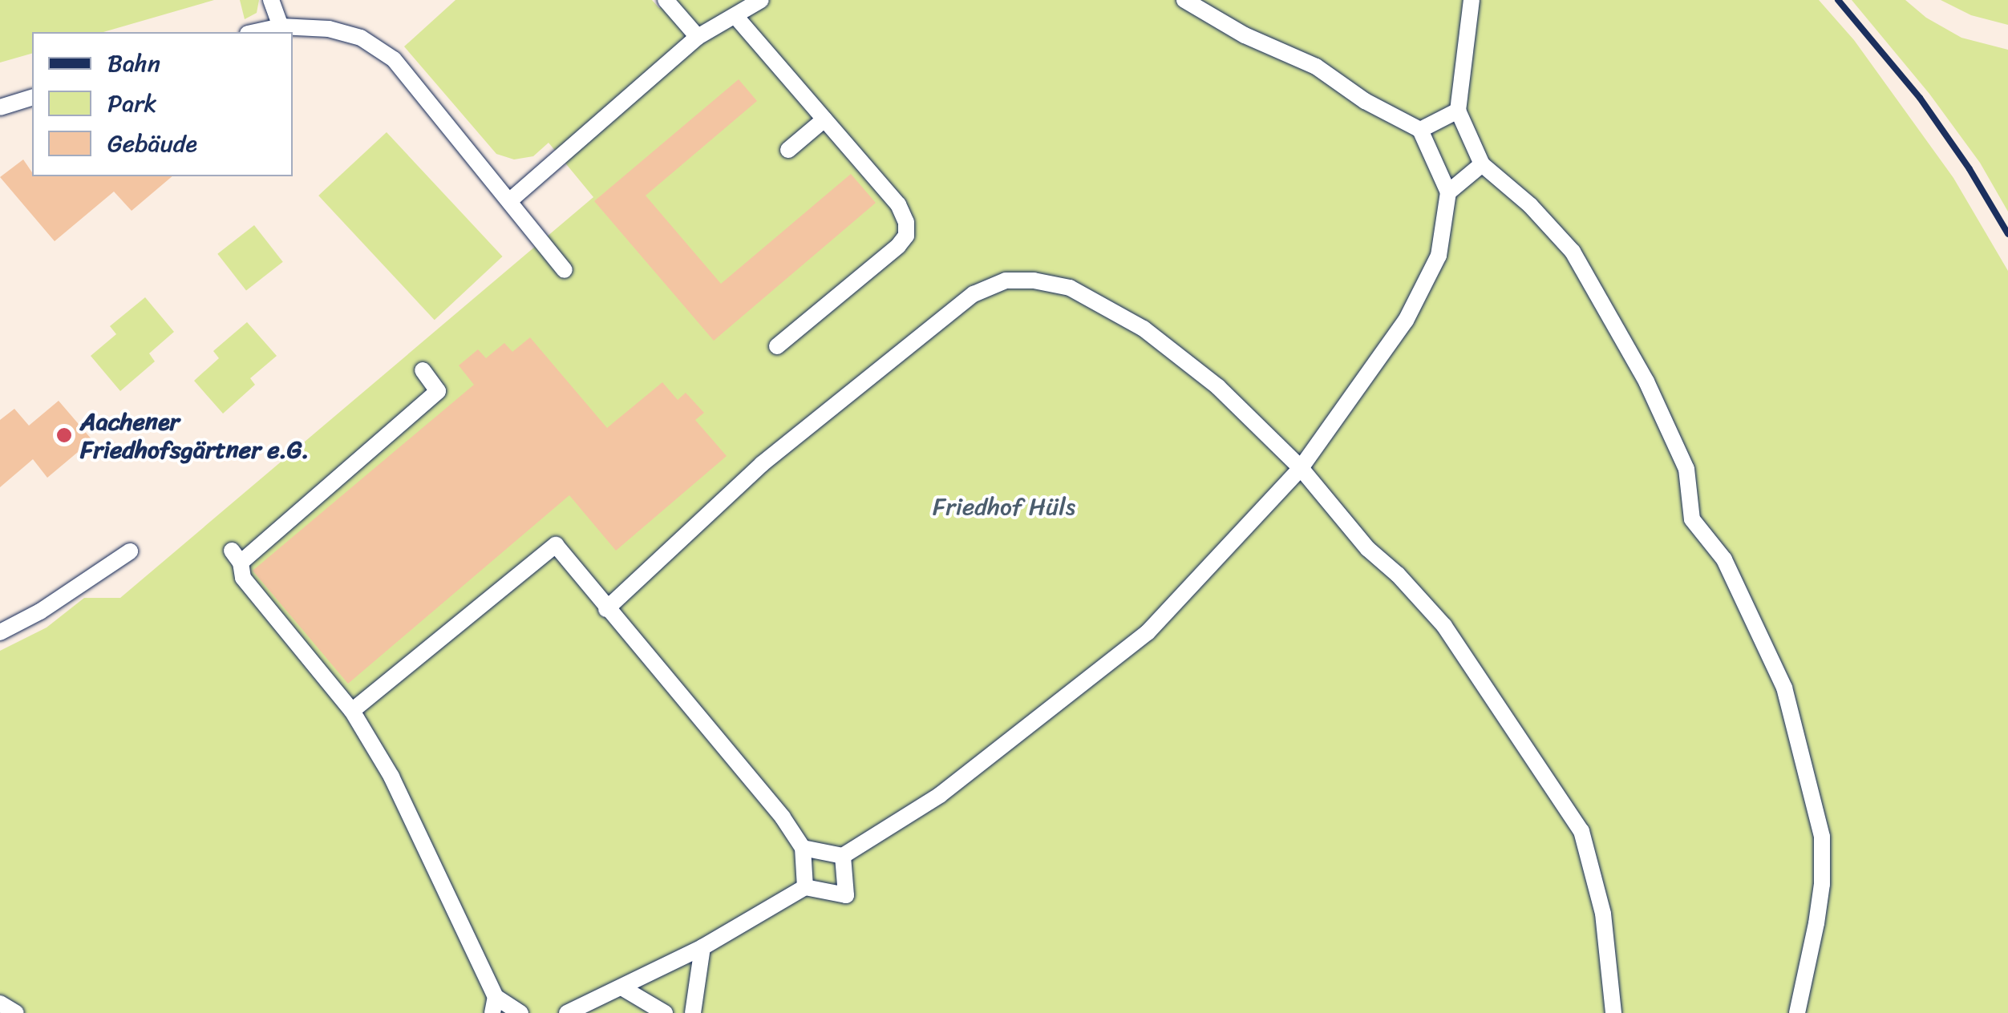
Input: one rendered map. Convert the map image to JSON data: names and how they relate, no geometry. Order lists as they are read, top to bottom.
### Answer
{
  "parks": ["Friedhof Hüls"],
  "places": ["Aachener Friedhofsgärtner e.G."],
  "legend": ["Bahn", "Park", "Gebäude"]
}
